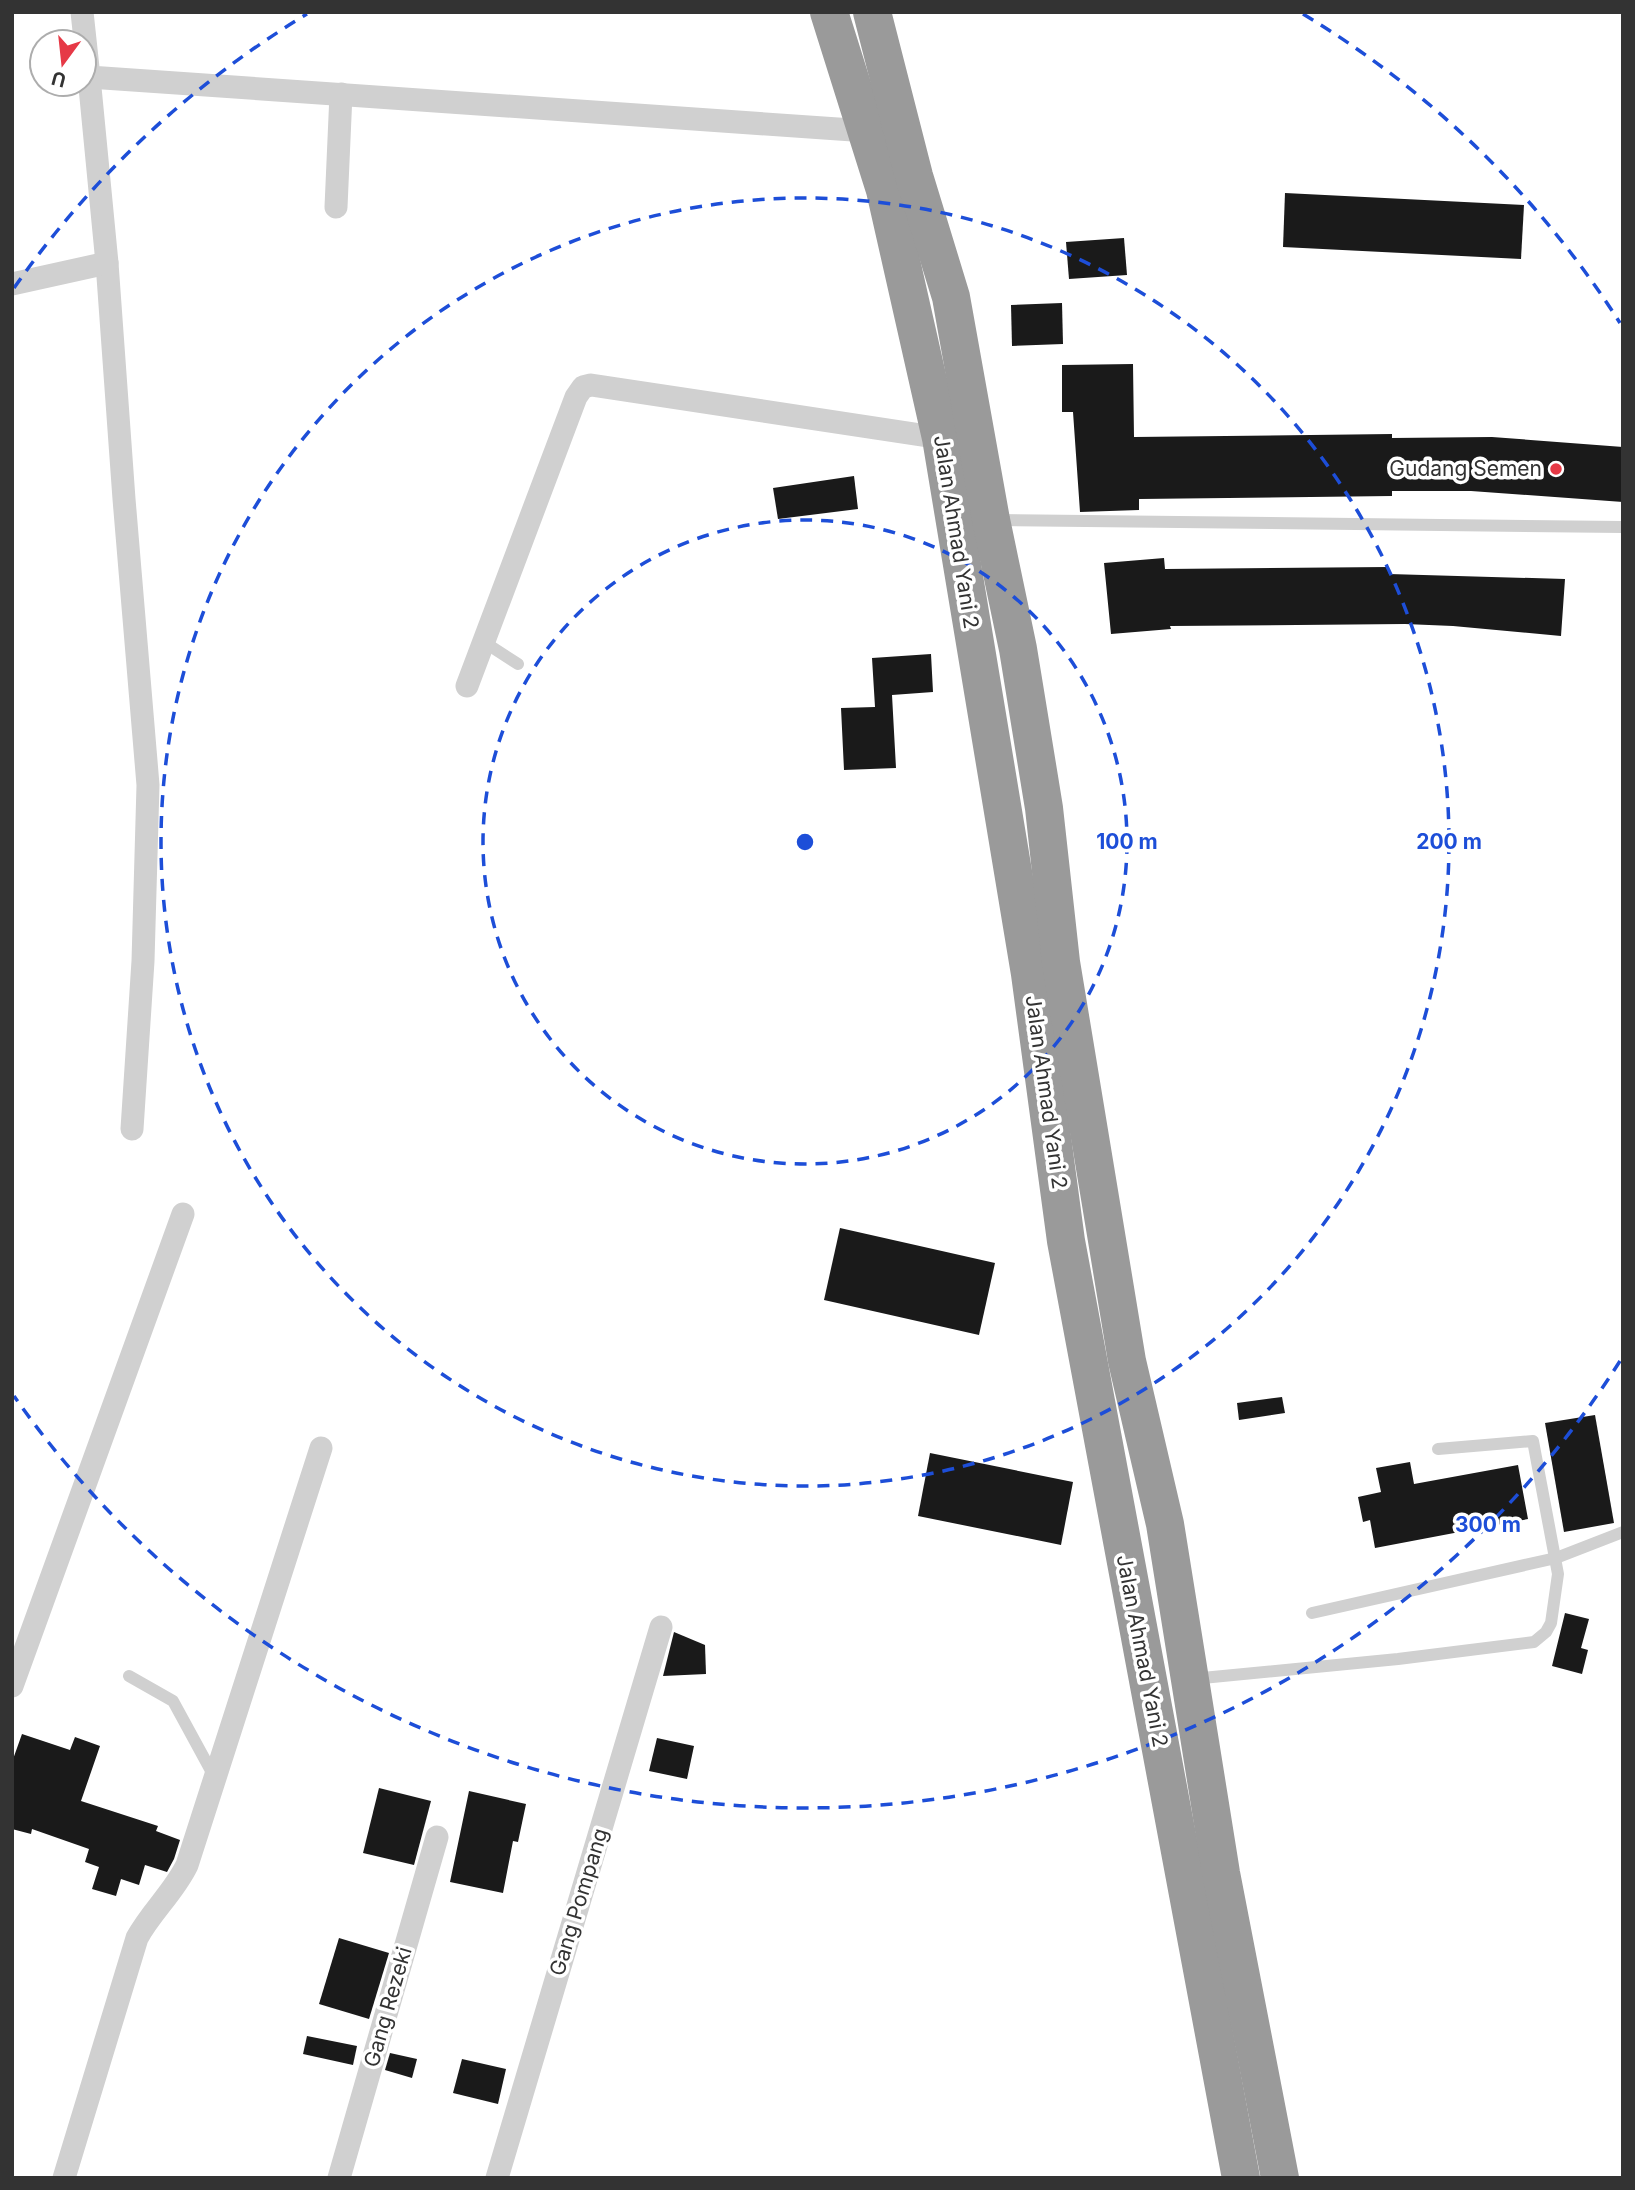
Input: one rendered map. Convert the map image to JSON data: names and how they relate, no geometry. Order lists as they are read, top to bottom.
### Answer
{
  "streets": {
    "highway": ["Jalan Ahmad Yani 2"],
    "street": ["Gang Pompang", "Gang Rezeki"]
  },
  "places": ["Gudang Semen"],
  "north": "bottom",
  "rings": ["100 m", "200 m", "300 m"]
}
